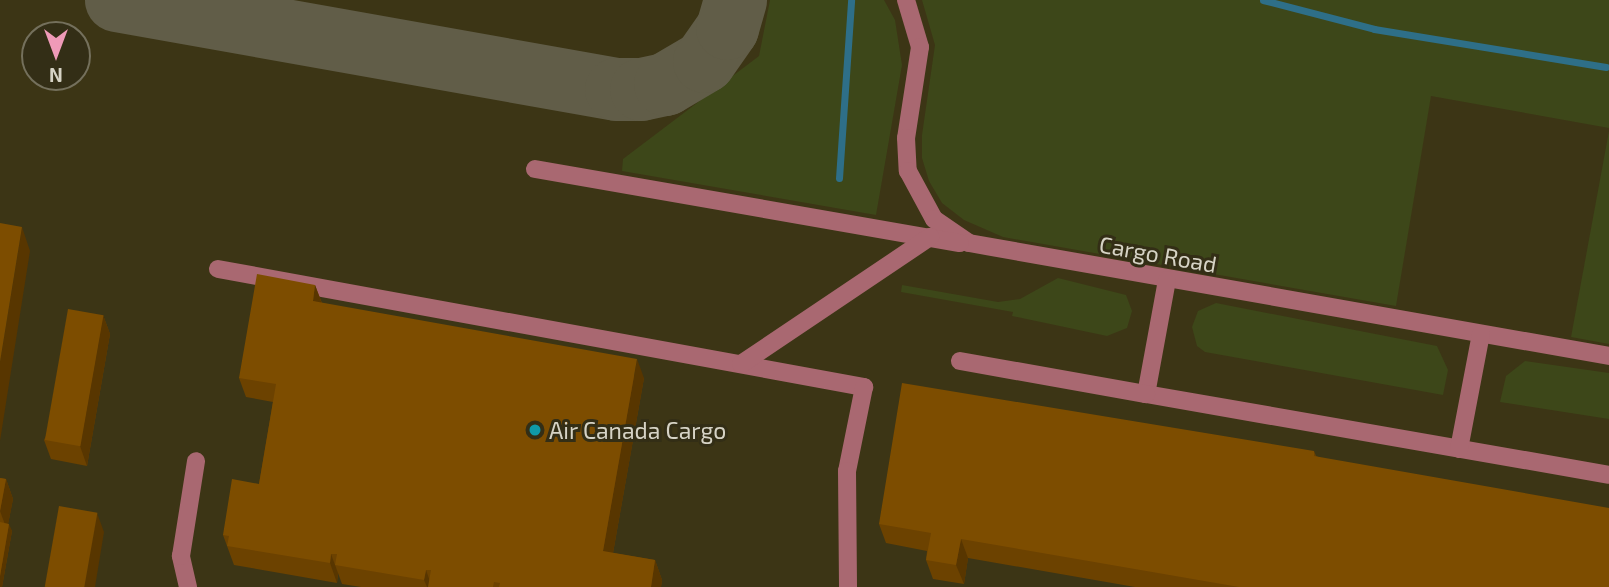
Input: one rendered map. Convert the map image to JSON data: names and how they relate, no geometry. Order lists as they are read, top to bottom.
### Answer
{
  "streets": {
    "lane": ["Cargo Road"]
  },
  "places": ["Air Canada Cargo"],
  "north": "bottom"
}
